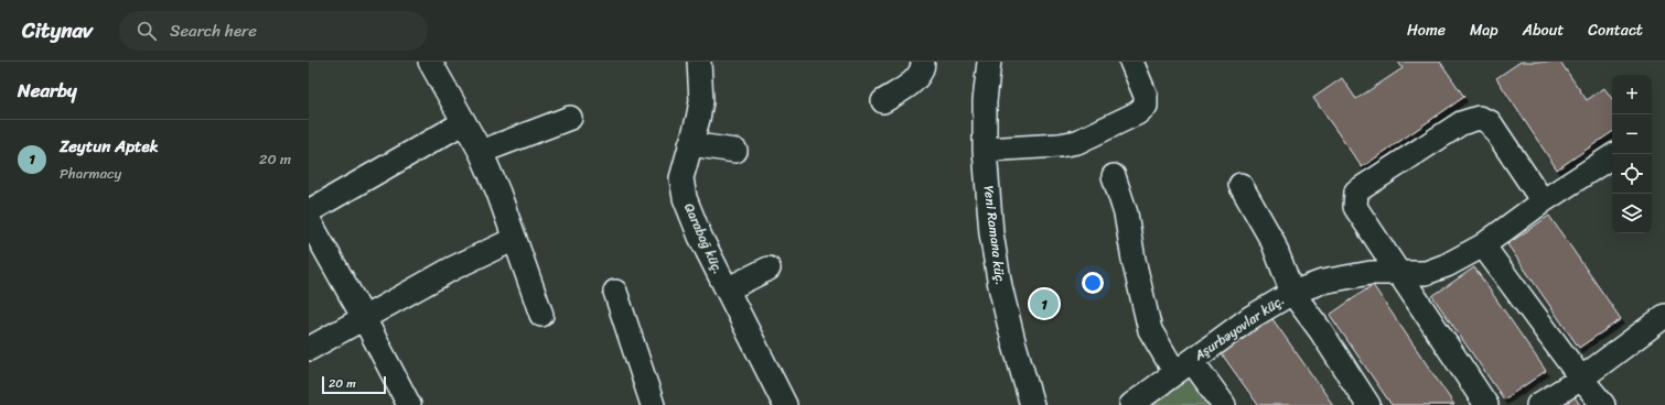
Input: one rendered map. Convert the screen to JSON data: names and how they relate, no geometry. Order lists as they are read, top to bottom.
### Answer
{
  "streets": {
    "street": ["Yeni Ramana küç.", "Qarabağ küç.", "Aşurbəyovlar küç."]
  },
  "scale_bar": "20 m",
  "page": {
    "header": "Citynav",
    "search": "Search here",
    "nav": [
      "Home",
      "Map",
      "About",
      "Contact"
    ],
    "heading": "Nearby",
    "map_buttons": ["+", "−"],
    "list": [
      {
        "mark": "1",
        "name": "Zeytun Aptek",
        "note": "Pharmacy",
        "value": "20 m"
      }
    ],
    "pins": "1",
    "scale": "20 m"
  }
}
